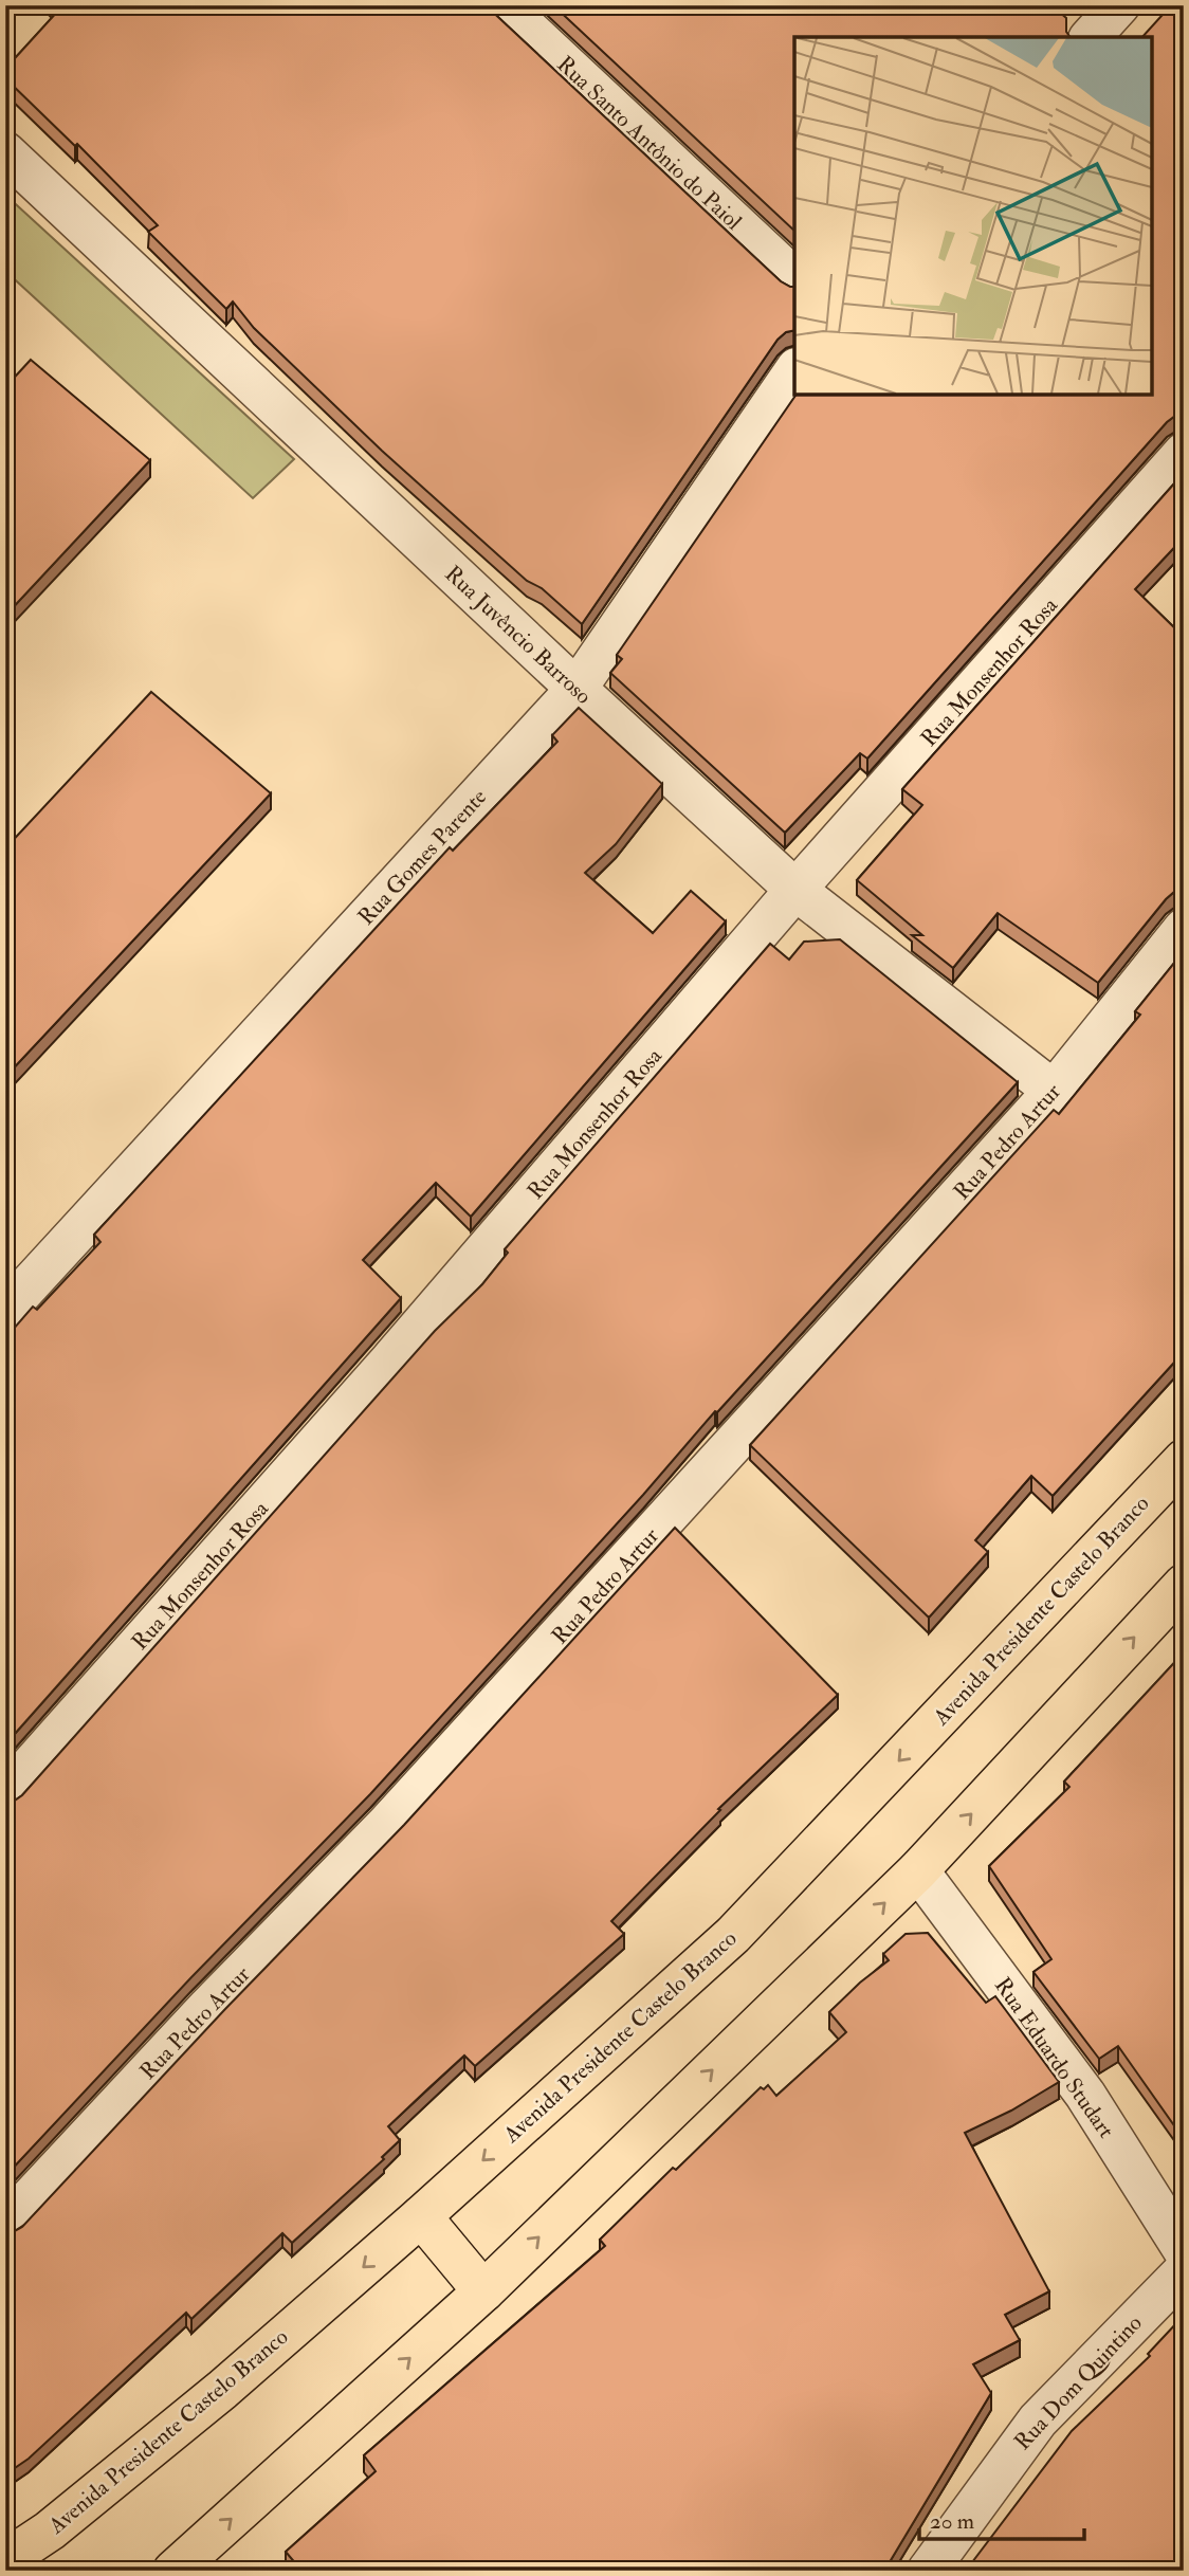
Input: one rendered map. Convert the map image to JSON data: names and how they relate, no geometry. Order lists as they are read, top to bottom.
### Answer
{
  "streets": {
    "main road": ["Avenida Presidente Castelo Branco"],
    "street": [
      "Rua Santo Antônio do Paiol",
      "Rua Juvêncio Barroso",
      "Rua Monsenhor Rosa",
      "Rua Gomes Parente",
      "Rua Pedro Artur",
      "Rua Eduardo Studart",
      "Rua Dom Quintino"
    ]
  },
  "crossings": [
    ["Rua Juvêncio Barroso", "Rua Monsenhor Rosa"],
    ["Rua Juvêncio Barroso", "Rua Gomes Parente"],
    ["Rua Juvêncio Barroso", "Rua Pedro Artur"]
  ],
  "scale_bar": "20 m"
}
